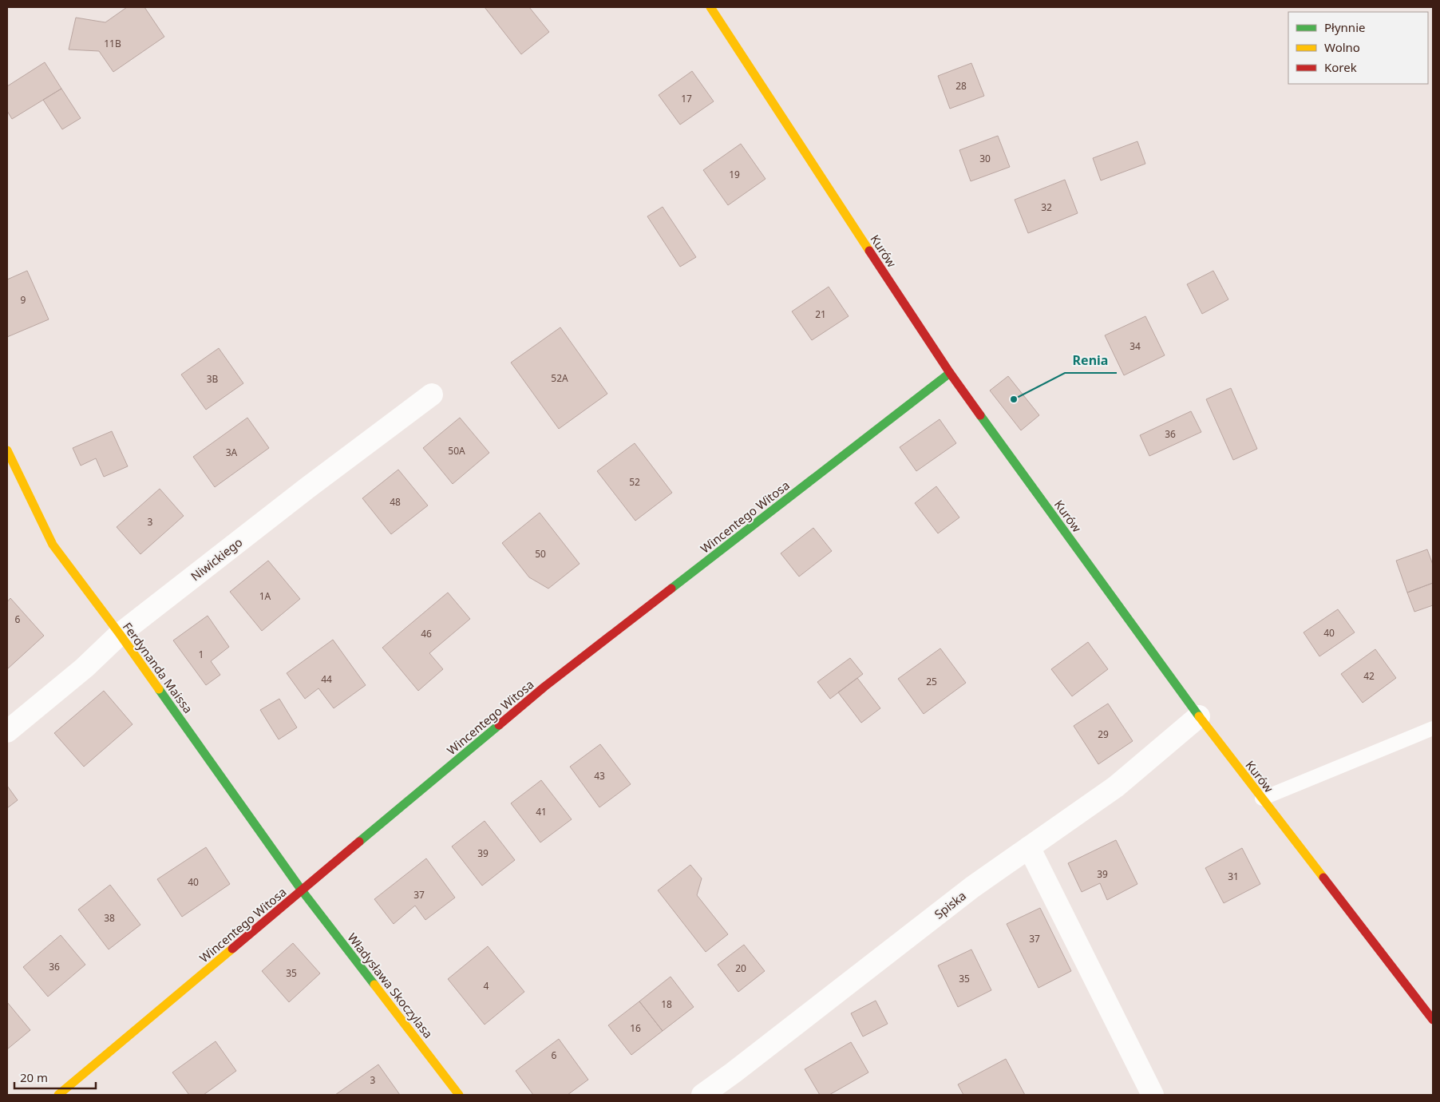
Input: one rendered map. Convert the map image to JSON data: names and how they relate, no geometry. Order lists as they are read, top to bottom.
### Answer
{
  "streets": {
    "street": [
      "Kurów",
      "Wincentego Witosa",
      "Niwickiego",
      "Ferdynanda Maissa",
      "Spiska",
      "Władysława Skoczylasa"
    ]
  },
  "crossings": [
    ["Kurów", "Wincentego Witosa"],
    ["Kurów", "Spiska"],
    ["Wincentego Witosa", "Ferdynanda Maissa"],
    ["Wincentego Witosa", "Władysława Skoczylasa"],
    ["Niwickiego", "Ferdynanda Maissa"],
    ["Ferdynanda Maissa", "Władysława Skoczylasa"]
  ],
  "places": ["Renia"],
  "house_numbers": [
    "11B",
    "28",
    "17",
    "30",
    "19",
    "32",
    "9",
    "21",
    "34",
    "52A",
    "3B",
    "36",
    "50A",
    "3A",
    "52",
    "48",
    "3",
    "50",
    "1A",
    "6",
    "40",
    "46",
    "1",
    "42",
    "44",
    "25",
    "29",
    "43",
    "41",
    "39",
    "39",
    "31",
    "40",
    "37",
    "38",
    "37",
    "36",
    "20",
    "35",
    "35",
    "4",
    "18",
    "16",
    "6",
    "3"
  ],
  "legend": ["Płynnie", "Wolno", "Korek"],
  "scale_bar": "20 m"
}
